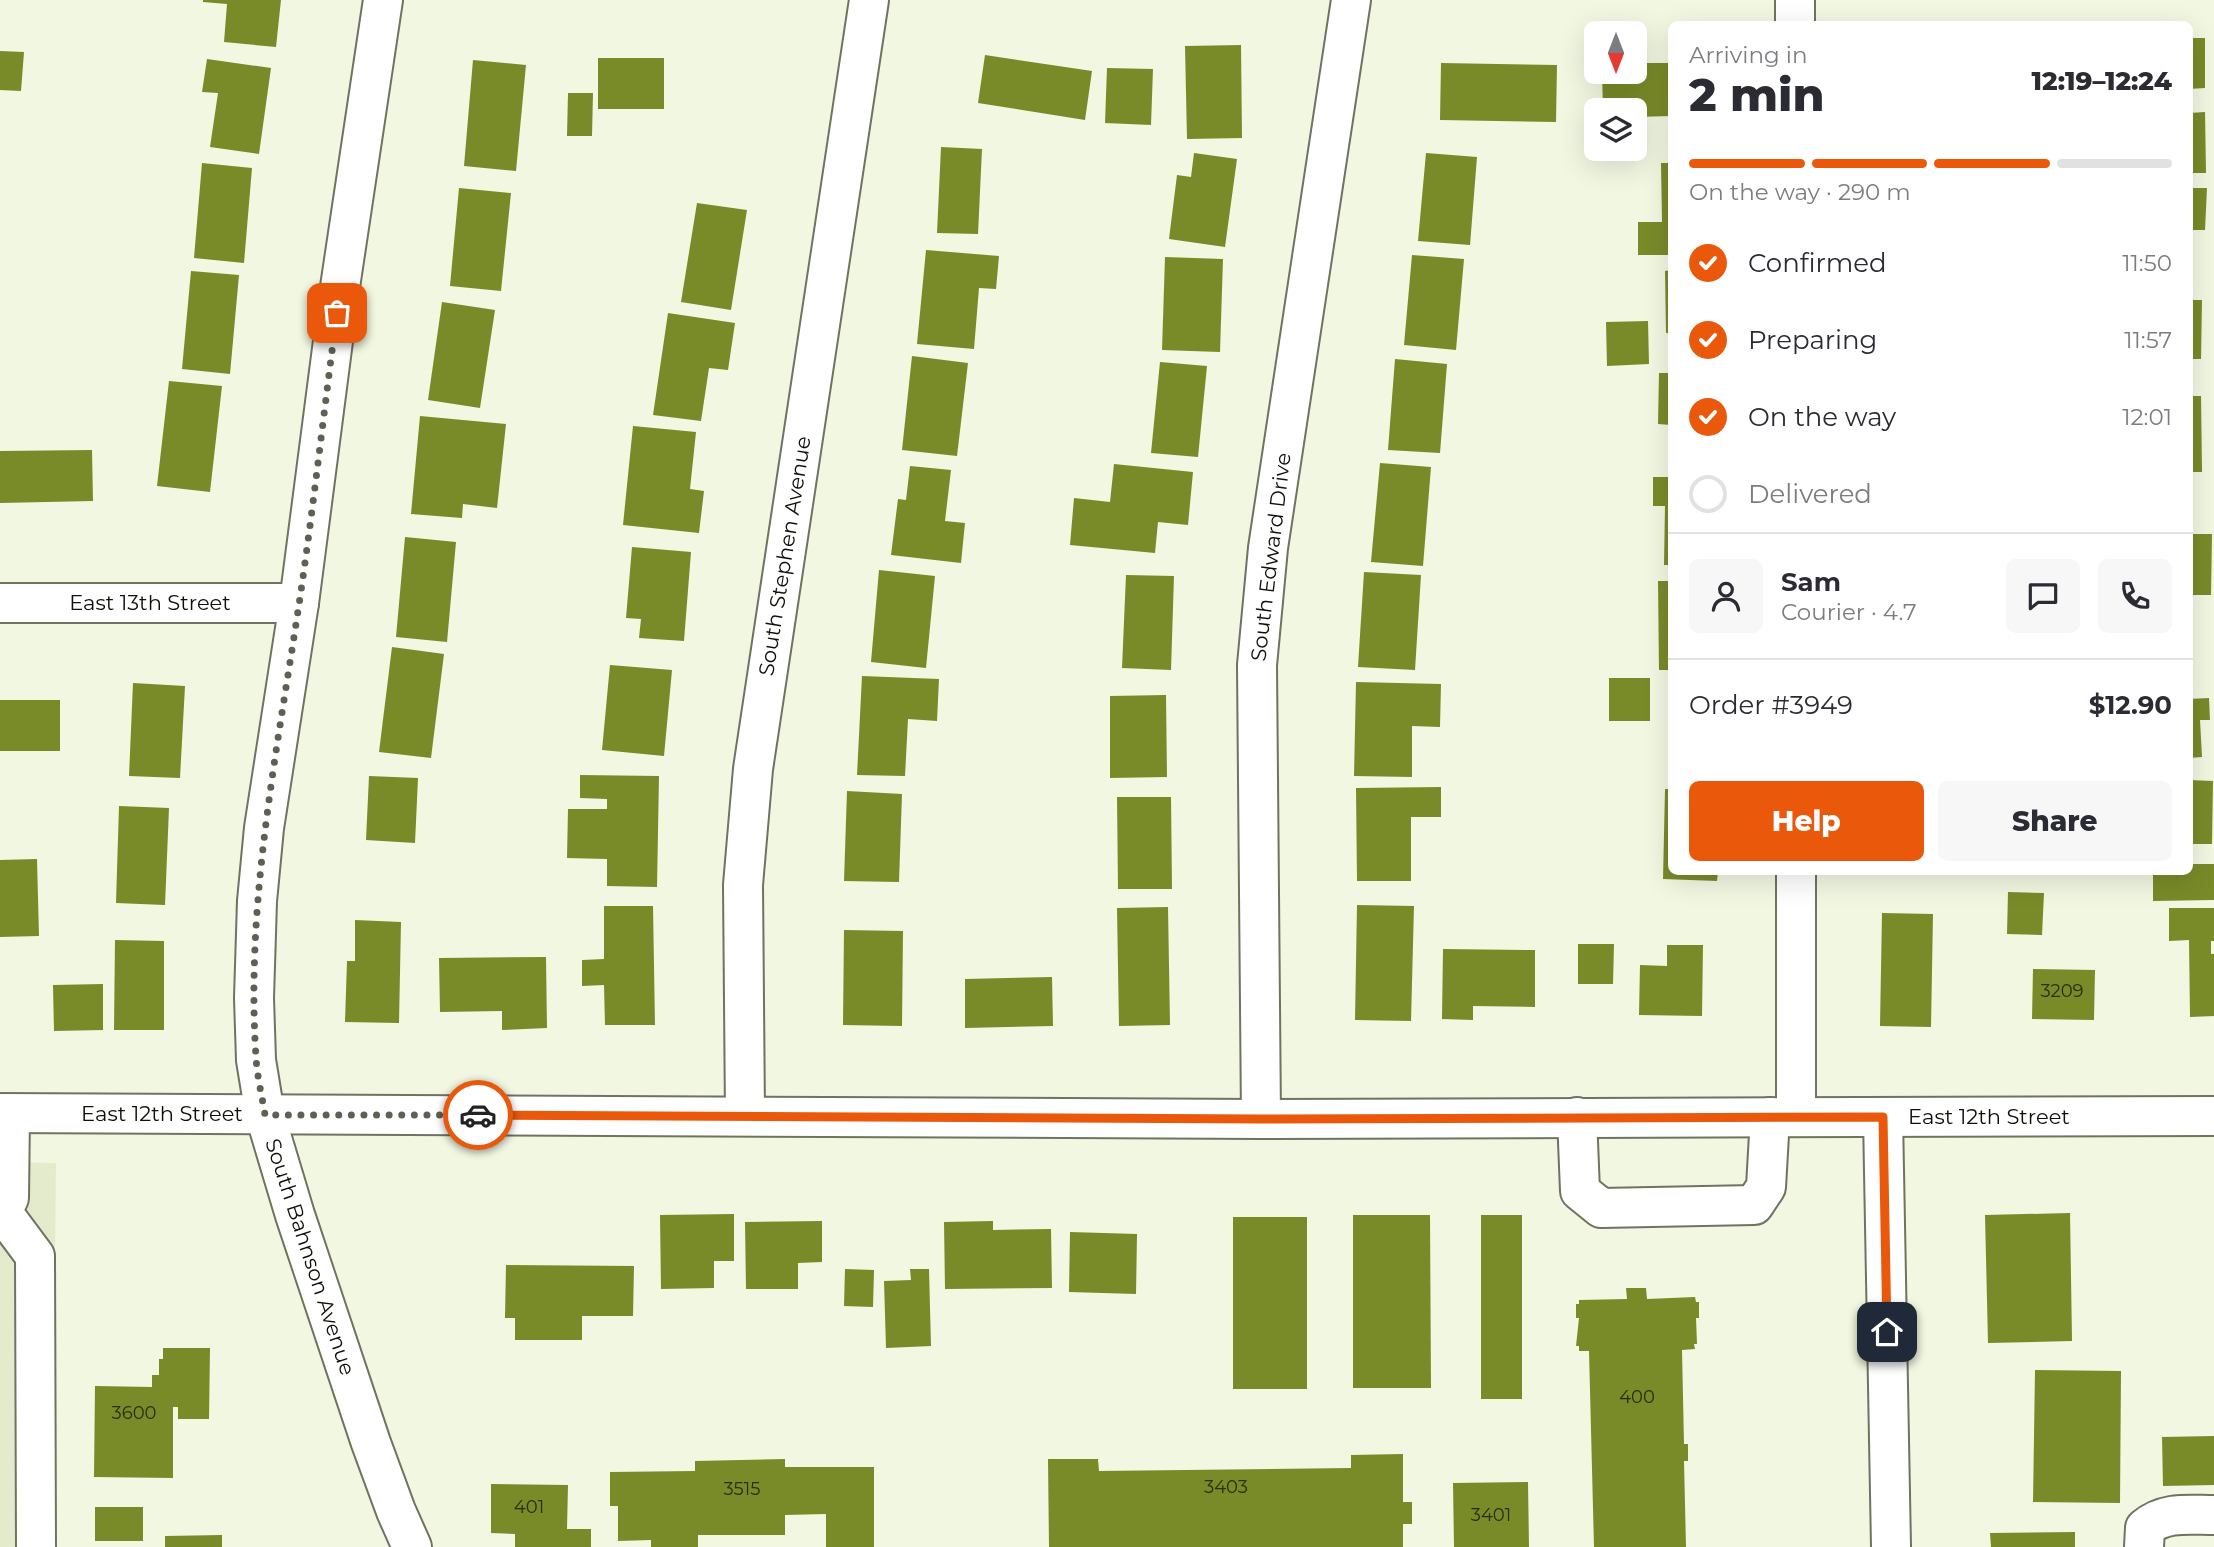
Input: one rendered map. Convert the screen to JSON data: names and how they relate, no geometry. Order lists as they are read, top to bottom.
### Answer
{
  "streets": {
    "street": [
      "South Stephen Avenue",
      "South Edward Drive",
      "East 13th Street",
      "East 12th Street",
      "South Bahnson Avenue"
    ]
  },
  "crossings": [
    ["South Stephen Avenue", "East 12th Street"],
    ["South Edward Drive", "East 12th Street"],
    ["East 13th Street", "South Bahnson Avenue"],
    ["East 12th Street", "South Bahnson Avenue"]
  ],
  "house_numbers": [
    "3209",
    "400",
    "3600",
    "3403",
    "3515",
    "401",
    "3401"
  ],
  "north": "bottom",
  "page": {
    "heading": ["2 min", "Arriving in", "12:19–12:24"],
    "panel": [
      "Sam",
      "Courier · 4.7",
      "Order #3949",
      "$12.90"
    ],
    "bar": "On the way · 290 m",
    "list": [
      ["Confirmed", "11:50"],
      ["Preparing", "11:57"],
      ["On the way", "12:01"],
      "Delivered"
    ],
    "buttons": ["Help", "Share"]
  }
}
